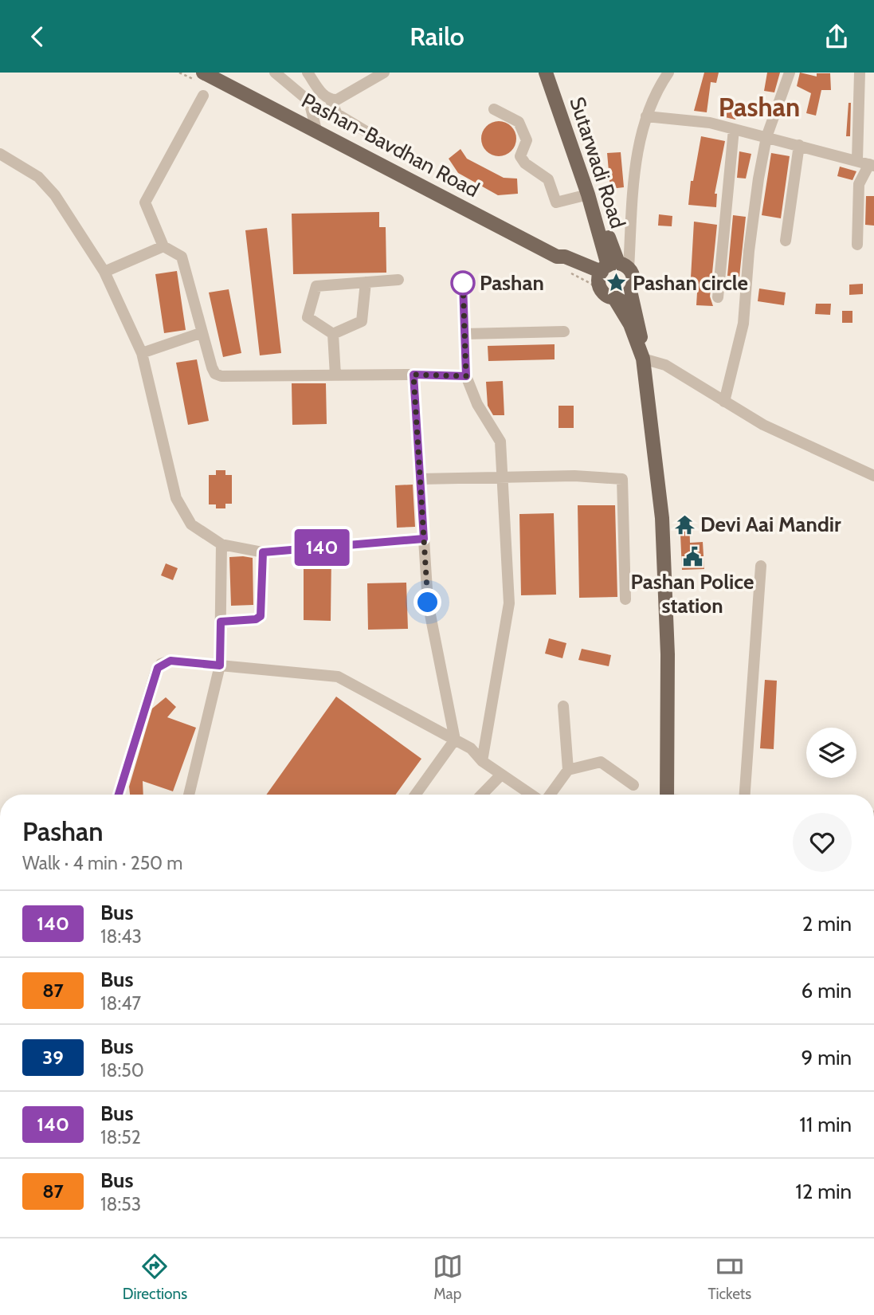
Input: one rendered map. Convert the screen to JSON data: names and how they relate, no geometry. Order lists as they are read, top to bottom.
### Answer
{
  "streets": {
    "main road": ["Pashan-Bavdhan Road", "Sutarwadi Road"]
  },
  "crossings": [
    ["Pashan-Bavdhan Road", "Sutarwadi Road"]
  ],
  "districts": ["Pashan"],
  "places": {
    "other": ["Pashan"],
    "place": ["Pashan circle"],
    "temple": ["Devi Aai Mandir"],
    "public building": ["Pashan Police station"]
  },
  "lines": ["bus line 140"],
  "page": {
    "header": "Railo",
    "on_map": "140",
    "heading": ["Pashan", "Walk · 4 min · 250 m"],
    "list": [
      {
        "mark": "140",
        "name": "Bus",
        "note": "18:43",
        "value": "2 min"
      },
      {
        "mark": "87",
        "name": "Bus",
        "note": "18:47",
        "value": "6 min"
      },
      {
        "mark": "39",
        "name": "Bus",
        "note": "18:50",
        "value": "9 min"
      },
      {
        "mark": "140",
        "name": "Bus",
        "note": "18:52",
        "value": "11 min"
      },
      {
        "mark": "87",
        "name": "Bus",
        "note": "18:53",
        "value": "12 min"
      }
    ],
    "tabs": ["Directions", "Map", "Tickets"]
  }
}
